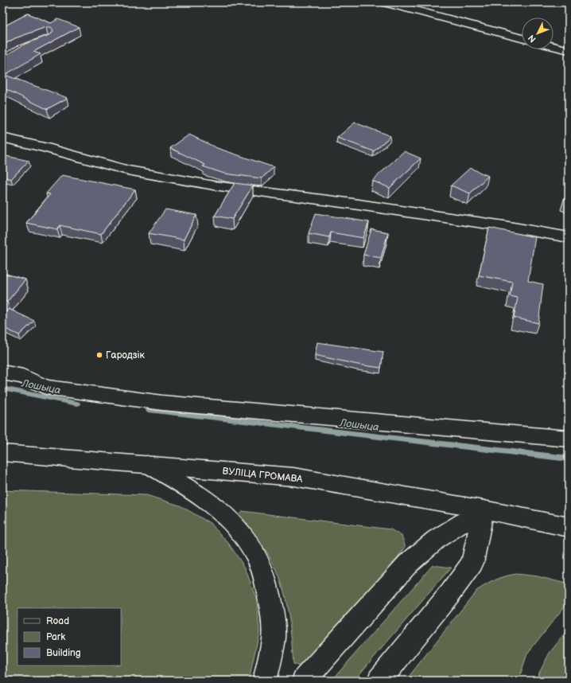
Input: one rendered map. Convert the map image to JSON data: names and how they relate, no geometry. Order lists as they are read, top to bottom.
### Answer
{
  "streets": {
    "main road": ["ВУЛІЦА ГРОМАВА"]
  },
  "water": ["Лошыца"],
  "places": ["Гародзік"],
  "legend": ["Road", "Park", "Building"],
  "north": "bottom left"
}
